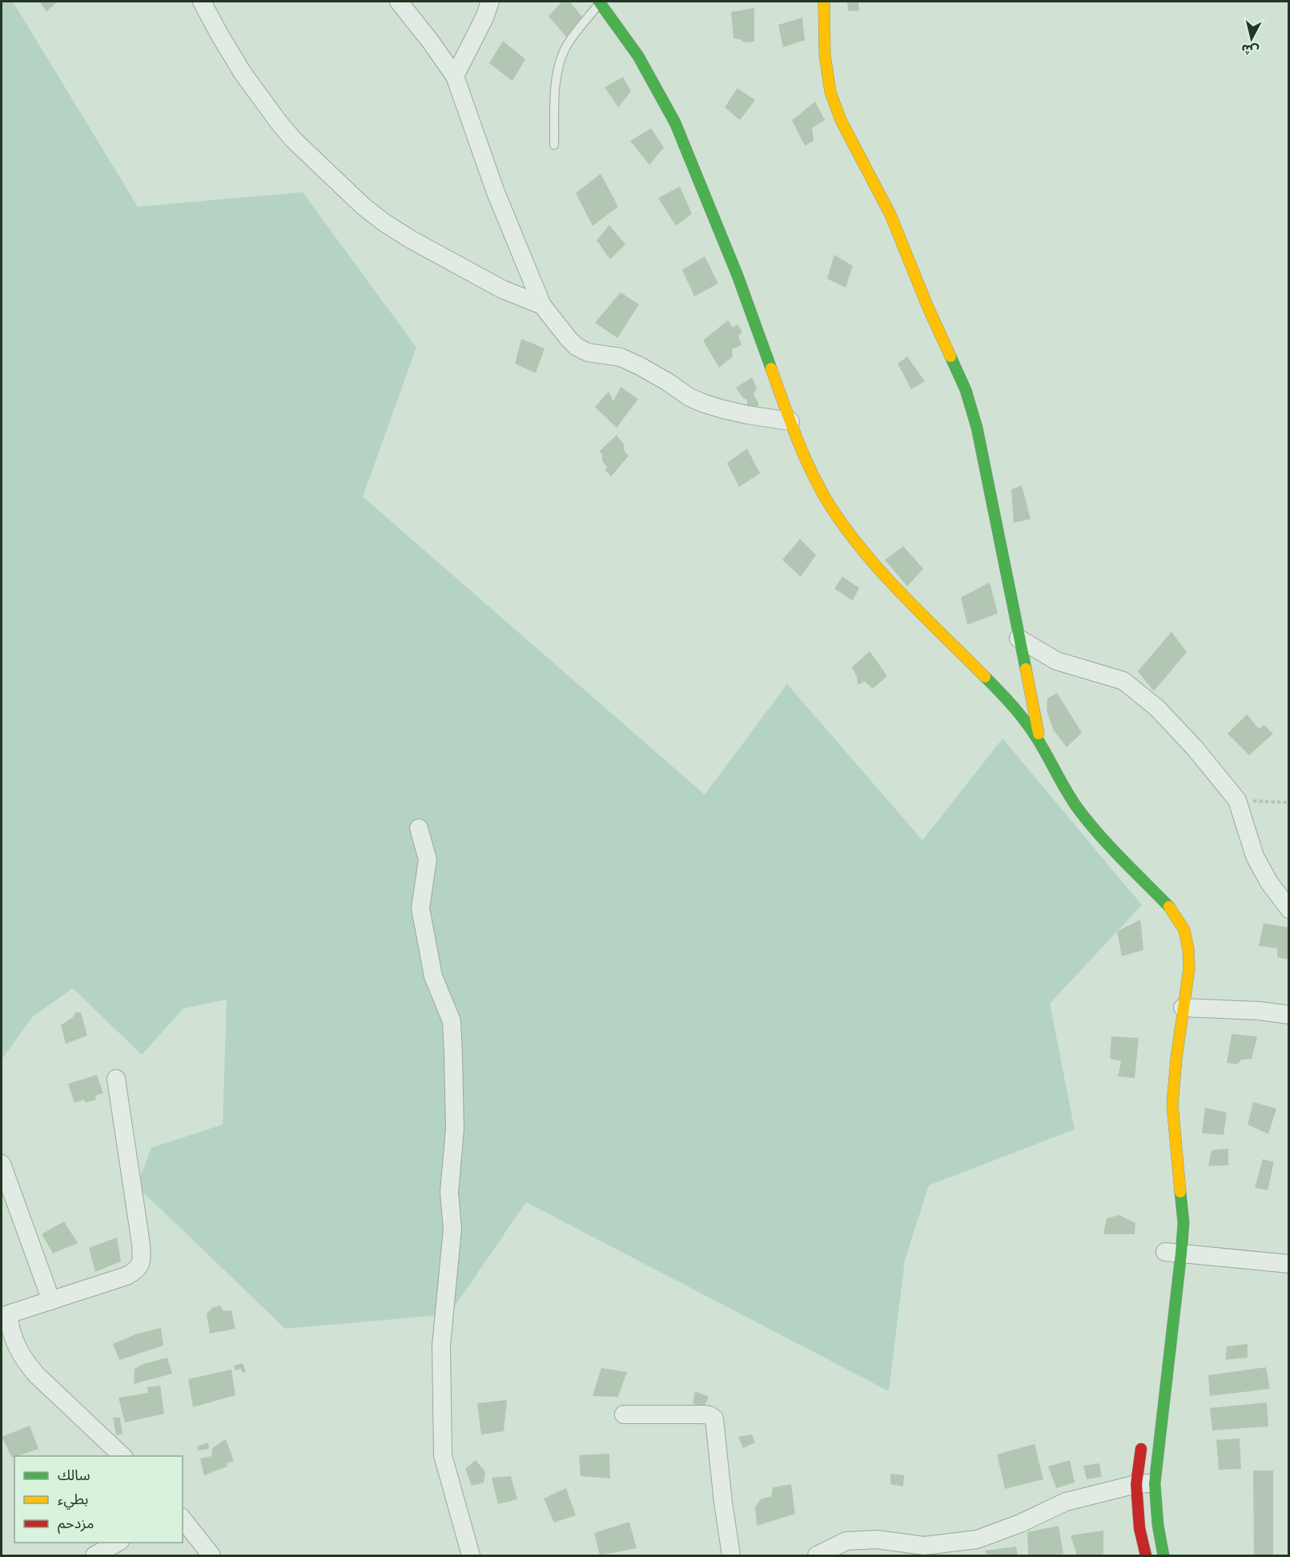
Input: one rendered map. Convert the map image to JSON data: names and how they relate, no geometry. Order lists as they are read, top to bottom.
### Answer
{
  "legend": ["سالك", "بطيء", "مزدحم"],
  "north": "bottom"
}
